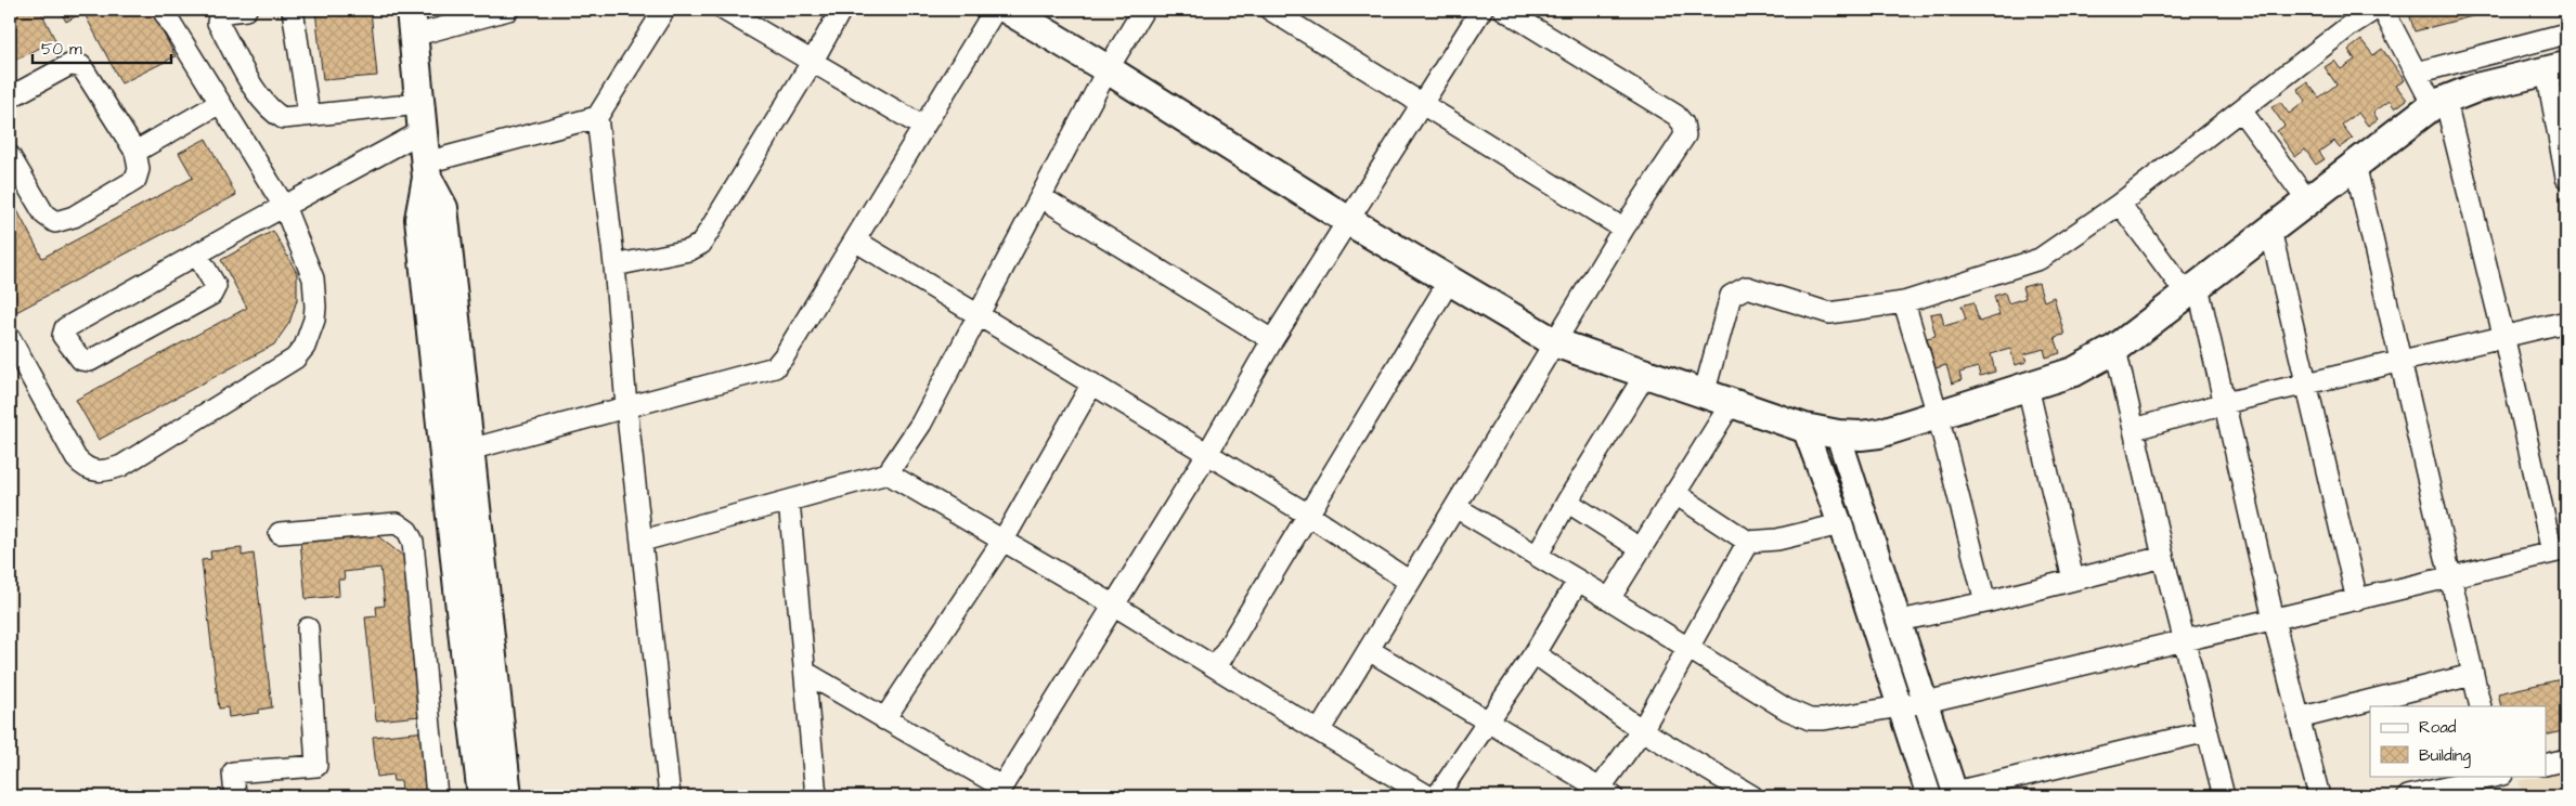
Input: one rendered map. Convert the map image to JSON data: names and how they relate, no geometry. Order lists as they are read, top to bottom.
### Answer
{
  "legend": ["Road", "Building"],
  "scale_bar": "50 m"
}
